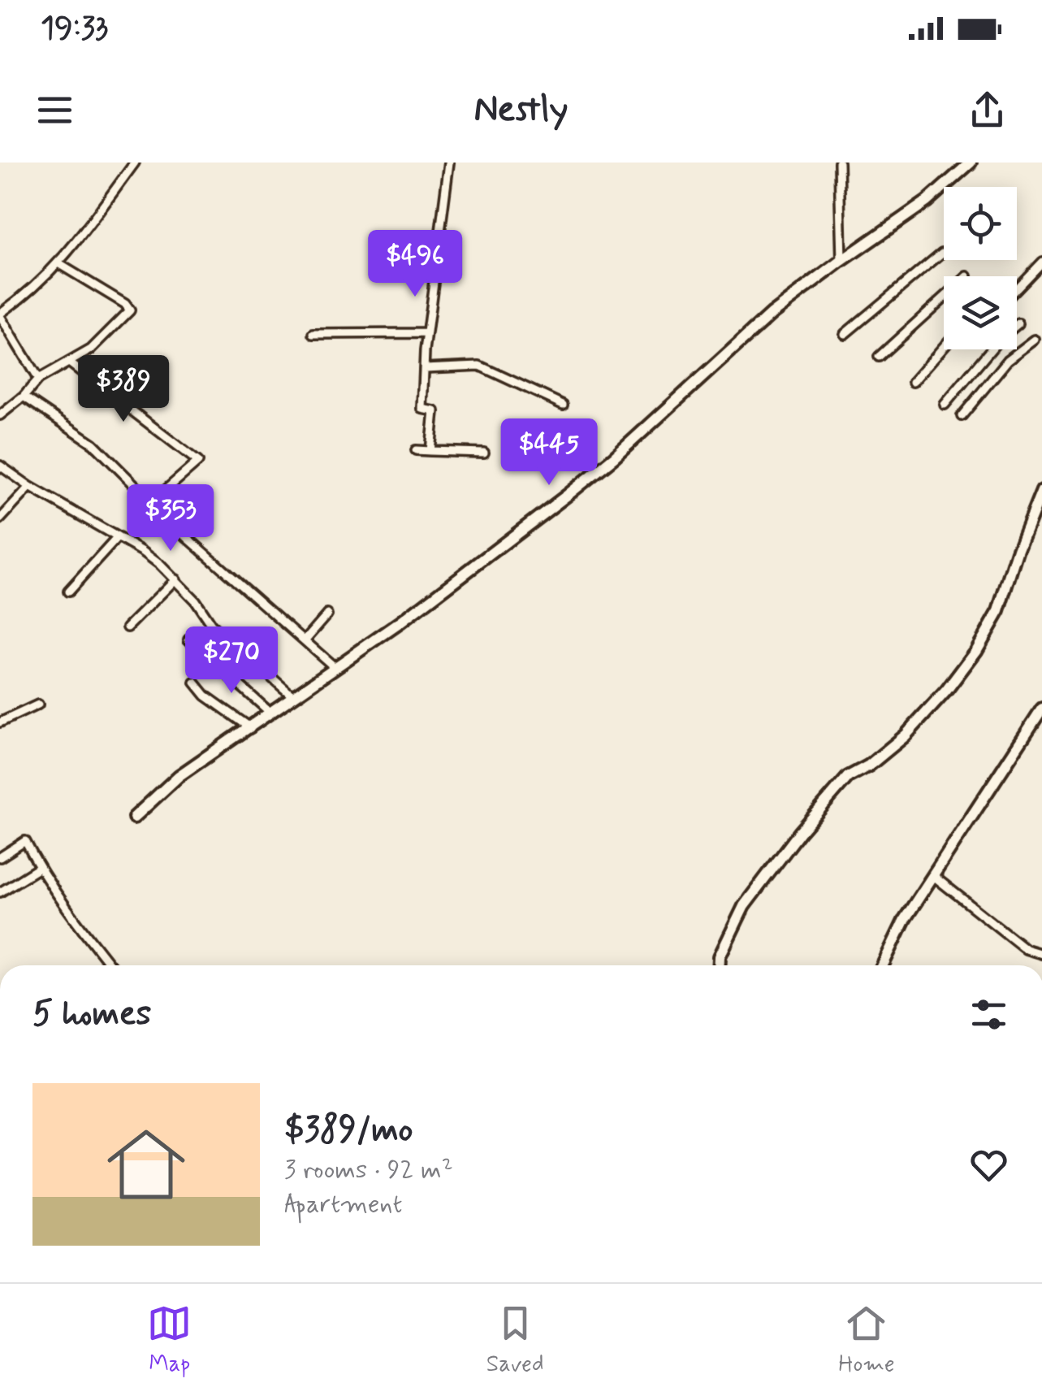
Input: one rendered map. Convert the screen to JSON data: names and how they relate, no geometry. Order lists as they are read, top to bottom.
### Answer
{
  "page": {
    "status": "19:33",
    "header": "Nestly",
    "price": [
      "$496",
      "$389",
      "$445",
      "$353",
      "$270"
    ],
    "heading": "5 homes",
    "list": [
      {
        "name": "$389/mo",
        "note": "3 rooms · 92 m² · Apartment"
      }
    ],
    "tabs": ["Map", "Saved", "Home"]
  }
}
